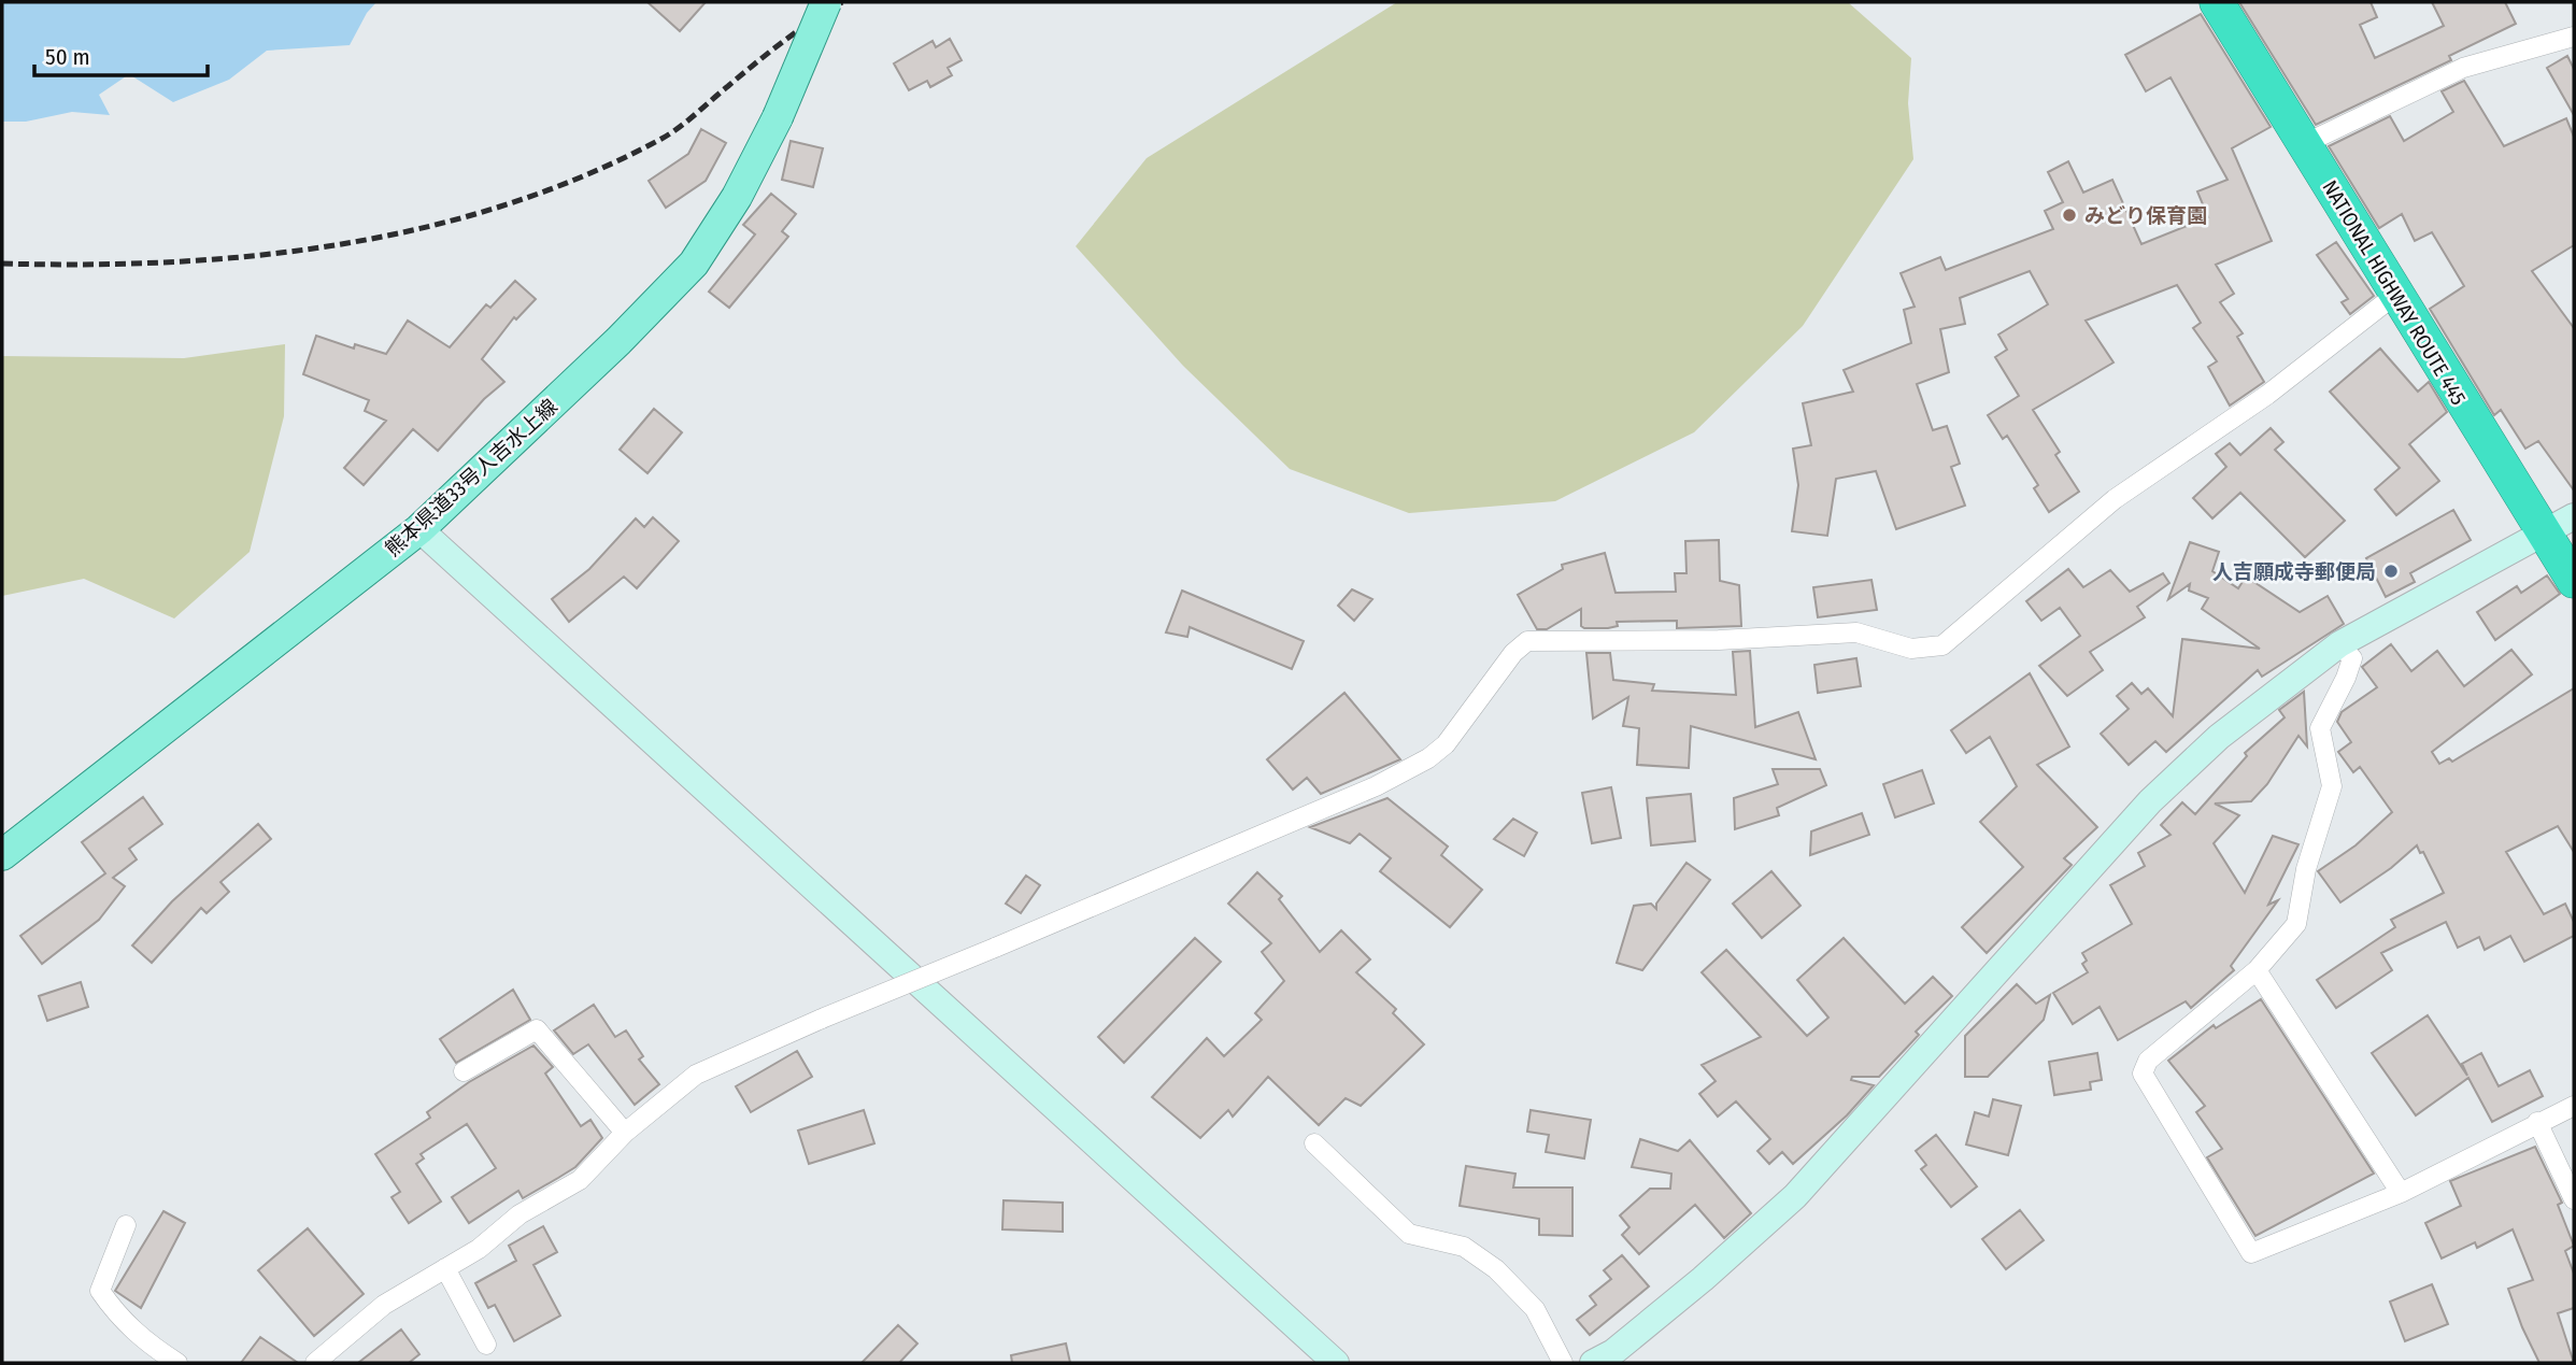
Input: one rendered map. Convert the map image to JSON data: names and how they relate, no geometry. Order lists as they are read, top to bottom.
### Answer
{
  "streets": {
    "highway": ["NATIONAL HIGHWAY ROUTE 445"],
    "main road": ["熊本県道33号人吉水上線"]
  },
  "places": ["みどり保育園", "人吉願成寺郵便局"],
  "scale_bar": "50 m"
}
